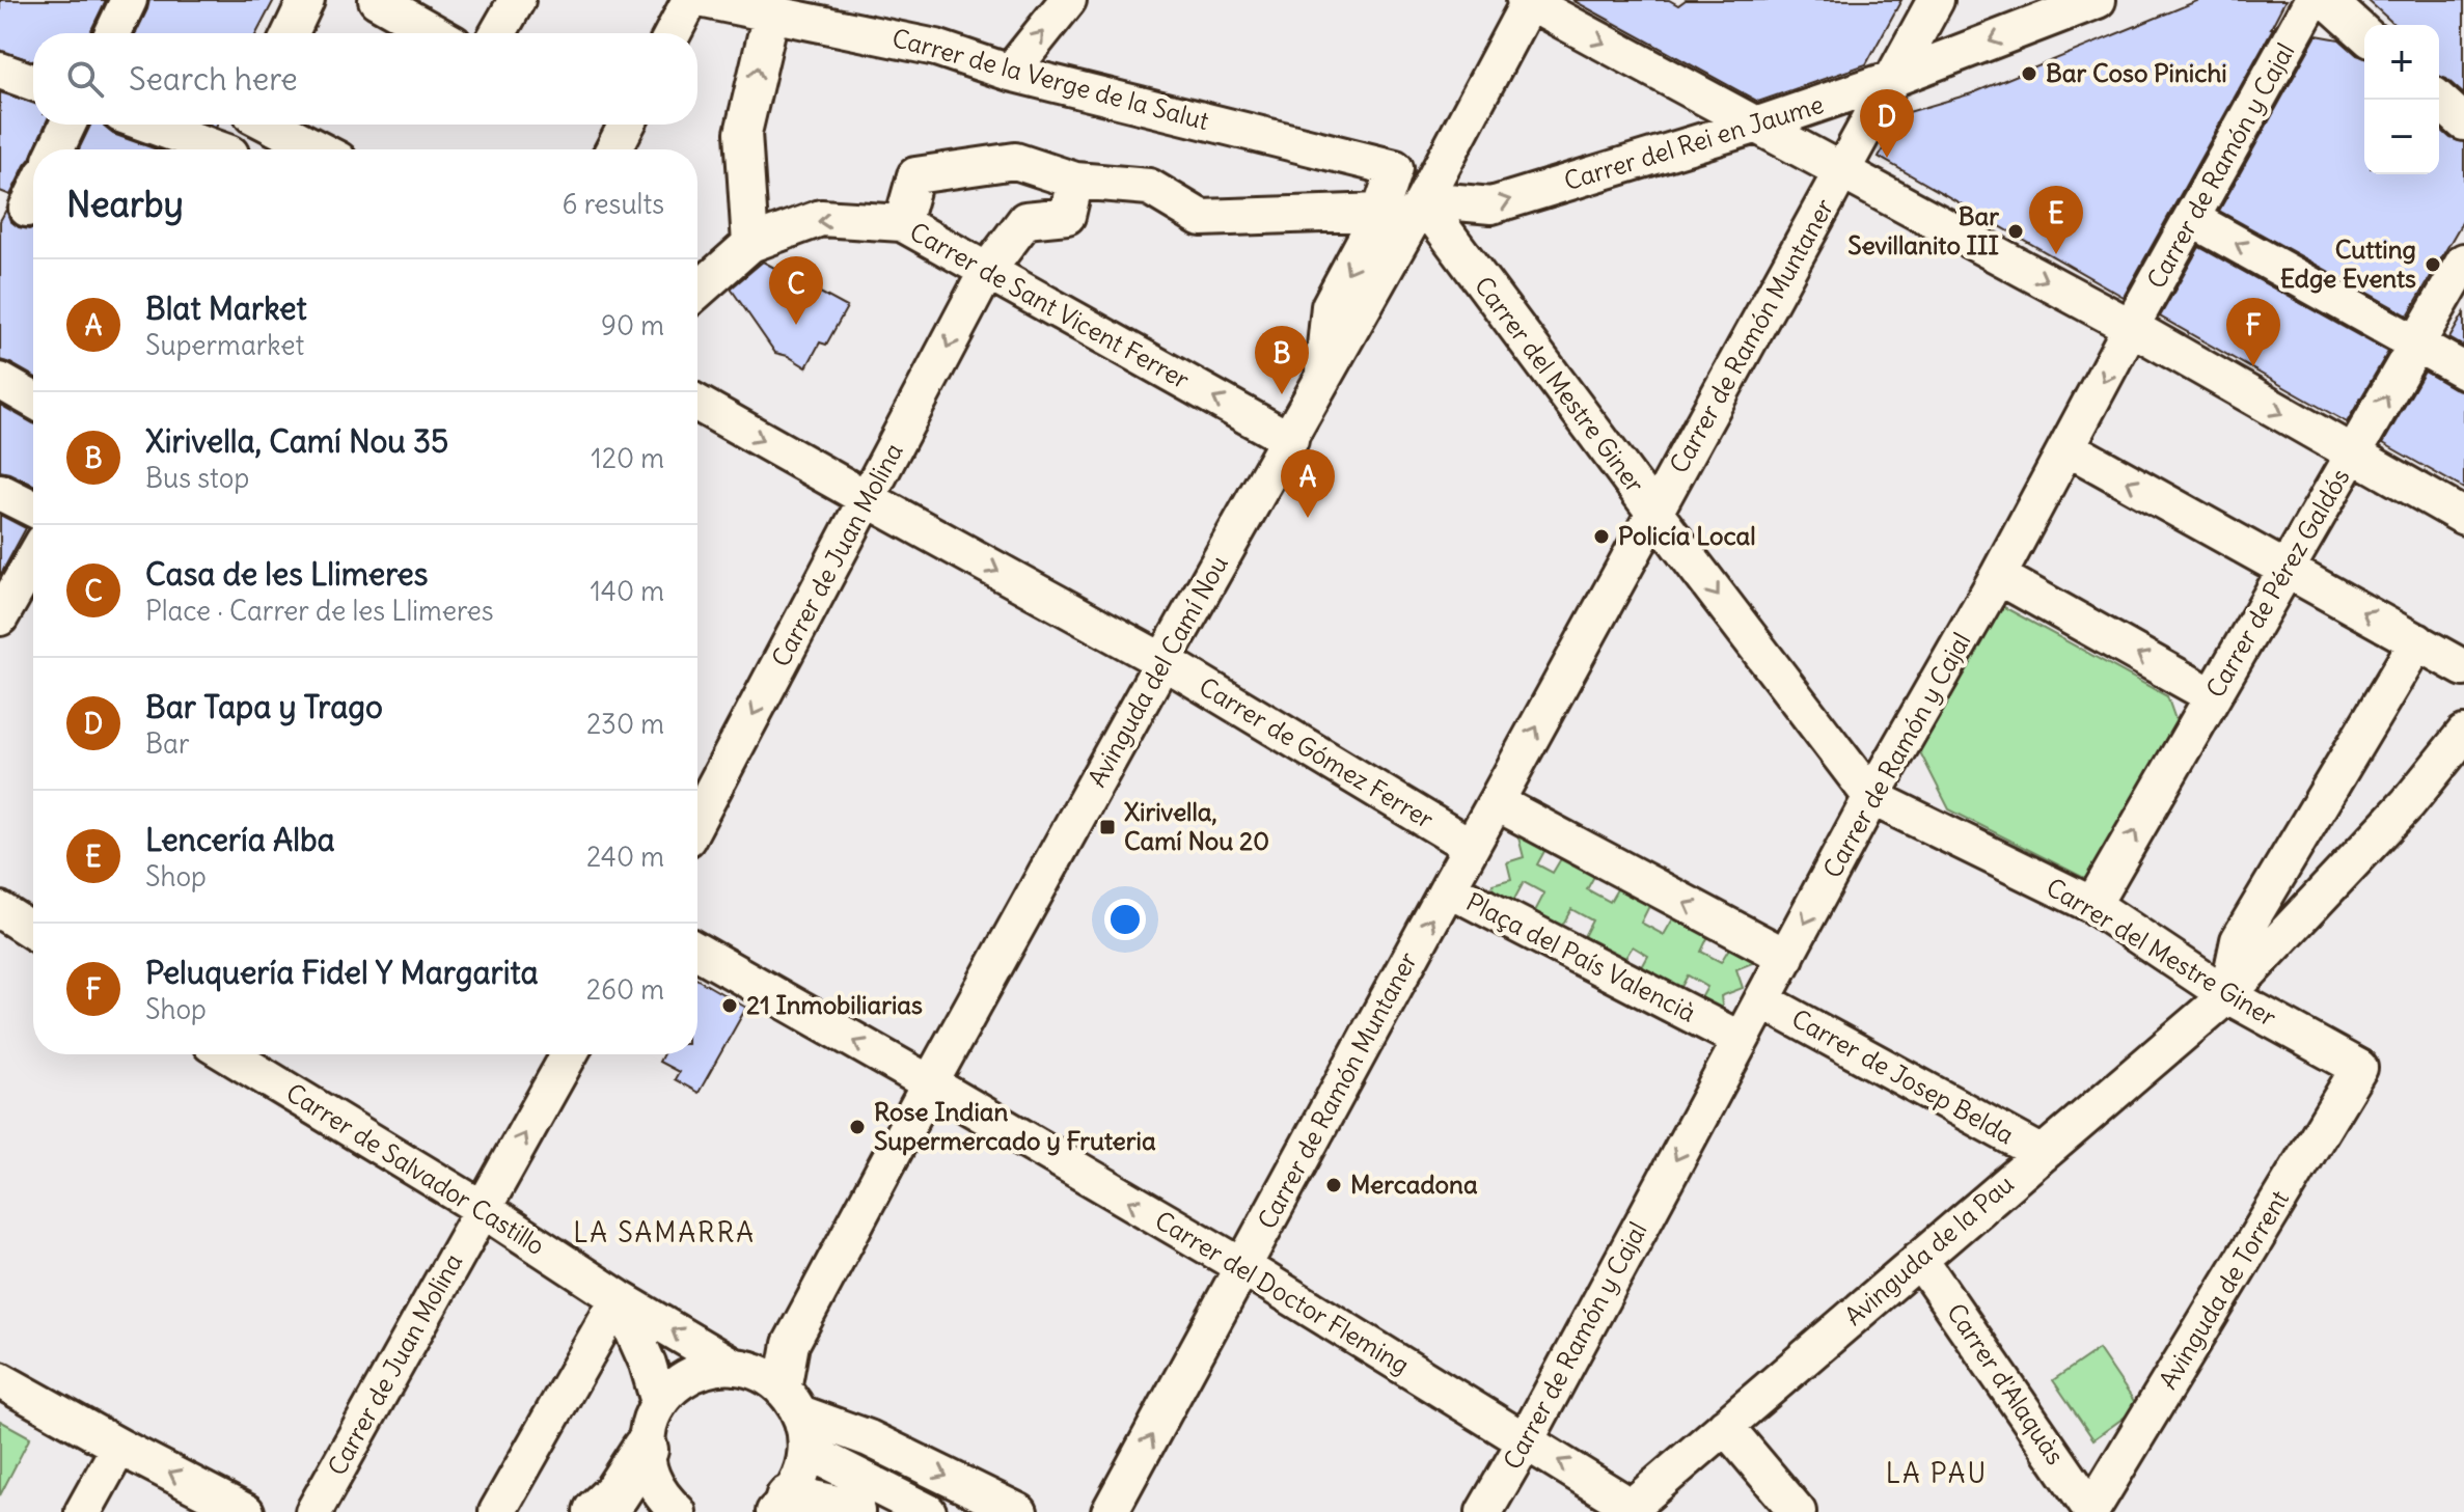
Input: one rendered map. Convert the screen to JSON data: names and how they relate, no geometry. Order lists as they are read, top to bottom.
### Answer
{
  "streets": {
    "street": [
      "Carrer de la Verge de la Salut",
      "Carrer del Rei en Jaume",
      "Carrer de Ramón y Cajal",
      "Carrer de Sant Vicent Ferrer",
      "Carrer de Ramón Muntaner",
      "Carrer del Mestre Giner",
      "Carrer de Juan Molina",
      "Carrer de Pérez Galdós",
      "Avinguda del Camí Nou",
      "Carrer de Gómez Ferrer",
      "Plaça del País Valencià",
      "Carrer de Josep Belda",
      "Carrer de Salvador Castillo",
      "Avinguda de la Pau",
      "Avinguda de Torrent",
      "Carrer del Doctor Fleming",
      "Carrer d'Alaquàs"
    ]
  },
  "crossings": [
    ["Carrer del Rei en Jaume", "Carrer de Ramón Muntaner"],
    ["Carrer del Rei en Jaume", "Carrer del Mestre Giner"],
    ["Carrer del Rei en Jaume", "Avinguda del Camí Nou"],
    ["Carrer de Ramón y Cajal", "Carrer del Mestre Giner"],
    ["Carrer de Ramón y Cajal", "Plaça del País Valencià"],
    ["Carrer de Ramón y Cajal", "Carrer de Josep Belda"],
    ["Carrer de Ramón y Cajal", "Carrer del Doctor Fleming"],
    ["Carrer de Sant Vicent Ferrer", "Carrer de Juan Molina"],
    ["Carrer de Sant Vicent Ferrer", "Avinguda del Camí Nou"],
    ["Carrer de Ramón Muntaner", "Carrer del Mestre Giner"],
    ["Carrer de Ramón Muntaner", "Plaça del País Valencià"],
    ["Carrer de Ramón Muntaner", "Carrer del Doctor Fleming"],
    ["Carrer del Mestre Giner", "Carrer de Pérez Galdós"],
    ["Carrer del Mestre Giner", "Avinguda del Camí Nou"],
    ["Carrer del Mestre Giner", "Avinguda de la Pau"],
    ["Carrer del Mestre Giner", "Avinguda de Torrent"],
    ["Carrer de Juan Molina", "Carrer de Gómez Ferrer"],
    ["Carrer de Juan Molina", "Carrer de Salvador Castillo"],
    ["Avinguda del Camí Nou", "Carrer de Gómez Ferrer"],
    ["Avinguda del Camí Nou", "Carrer del Doctor Fleming"],
    ["Carrer de Gómez Ferrer", "Plaça del País Valencià"],
    ["Carrer de Josep Belda", "Avinguda de la Pau"],
    ["Avinguda de la Pau", "Carrer del Doctor Fleming"],
    ["Avinguda de la Pau", "Carrer d'Alaquàs"],
    ["Avinguda de Torrent", "Carrer d'Alaquàs"]
  ],
  "one_way": [
    "Carrer de Ramón y Cajal",
    "Carrer de Ramón Muntaner",
    "Carrer de Gómez Ferrer",
    "Carrer del Doctor Fleming"
  ],
  "districts": ["LA SAMARRA", "LA PAU"],
  "places": {
    "other": [
      "Bar Coso Pinichi",
      "Bar Sevillanito III",
      "Cutting Edge Events",
      "Policía Local",
      "21 Inmobiliarias",
      "Rose Indian Supermercado y Fruteria",
      "Mercadona"
    ],
    "transit": ["Xirivella, Camí Nou 20"]
  },
  "page": {
    "map_buttons": ["+", "−"],
    "search": "Search here",
    "pins": [
      "D",
      "E",
      "C",
      "F",
      "B",
      "A"
    ],
    "heading": ["Nearby", "6 results"],
    "list": [
      {
        "mark": "A",
        "name": "Blat Market",
        "note": "Supermarket",
        "value": "90 m"
      },
      {
        "mark": "B",
        "name": "Xirivella, Camí Nou 35",
        "note": "Bus stop",
        "value": "120 m"
      },
      {
        "mark": "C",
        "name": "Casa de les Llimeres",
        "note": "Place · Carrer de les Llimeres",
        "value": "140 m"
      },
      {
        "mark": "D",
        "name": "Bar Tapa y Trago",
        "note": "Bar",
        "value": "230 m"
      },
      {
        "mark": "E",
        "name": "Lencería Alba",
        "note": "Shop",
        "value": "240 m"
      },
      {
        "mark": "F",
        "name": "Peluquería Fidel Y Margarita",
        "note": "Shop",
        "value": "260 m"
      }
    ]
  }
}
